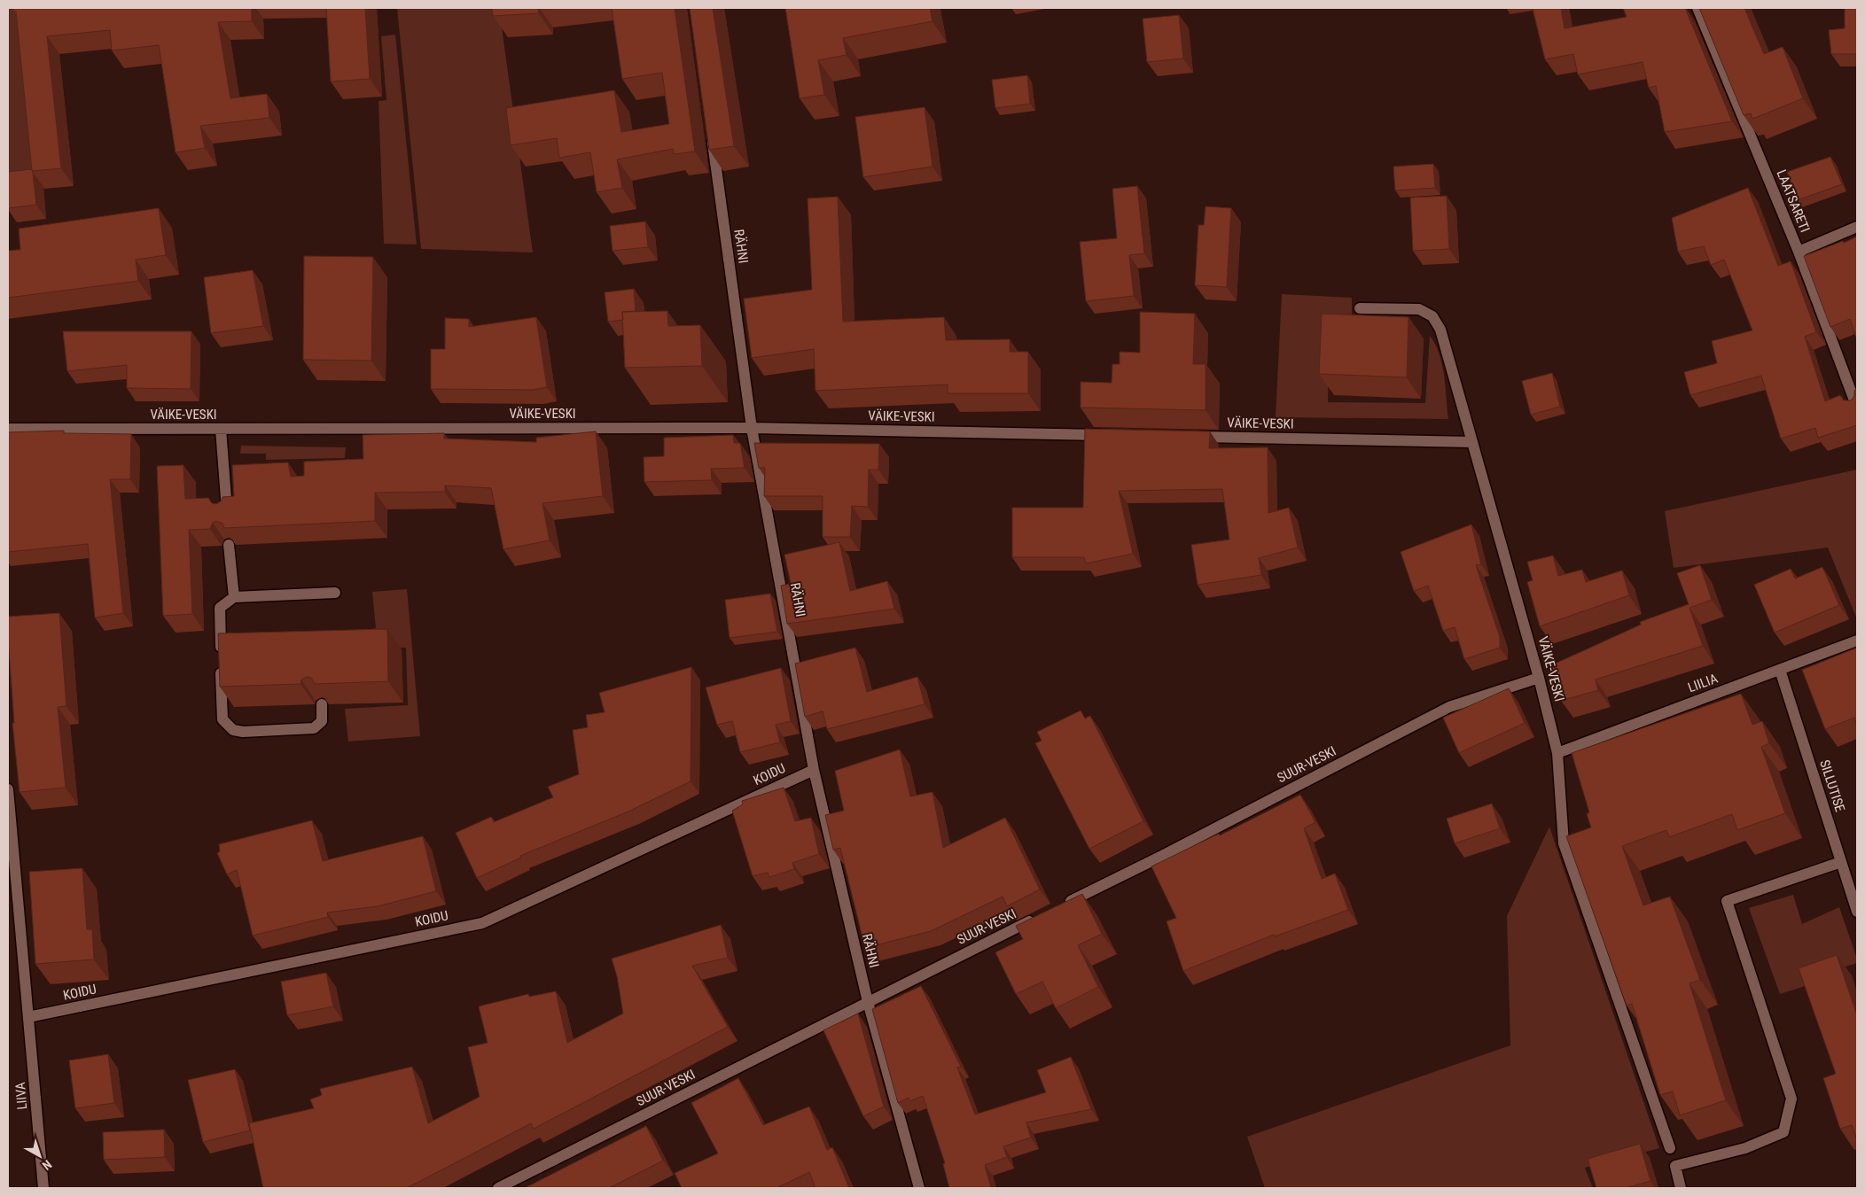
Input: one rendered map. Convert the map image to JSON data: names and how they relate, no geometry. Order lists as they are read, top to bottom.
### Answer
{
  "streets": {
    "street": [
      "LAATSARETI",
      "RÄHNI",
      "VÄIKE-VESKI",
      "LIILIA",
      "SUUR-VESKI",
      "KOIDU",
      "SILLUTISE",
      "LIIVA"
    ]
  },
  "crossings": [
    ["RÄHNI", "VÄIKE-VESKI"],
    ["RÄHNI", "SUUR-VESKI"],
    ["RÄHNI", "KOIDU"],
    ["VÄIKE-VESKI", "LIILIA"],
    ["VÄIKE-VESKI", "SUUR-VESKI"],
    ["LIILIA", "SILLUTISE"],
    ["KOIDU", "LIIVA"]
  ],
  "north": "bottom right"
}
